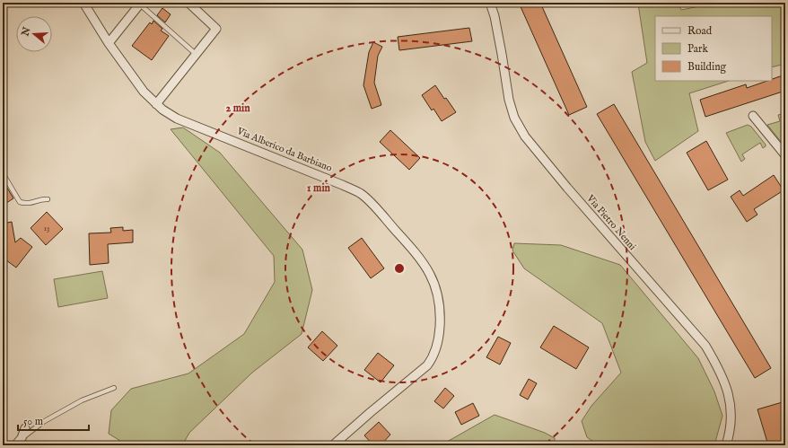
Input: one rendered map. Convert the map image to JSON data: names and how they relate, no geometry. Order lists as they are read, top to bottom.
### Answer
{
  "streets": {
    "street": ["Via Alberico da Barbiano", "Via Pietro Nenni"]
  },
  "house_numbers": ["13"],
  "legend": ["Road", "Park", "Building"],
  "scale_bar": "50 m",
  "north": "left",
  "rings": ["2 min", "1 min"]
}
